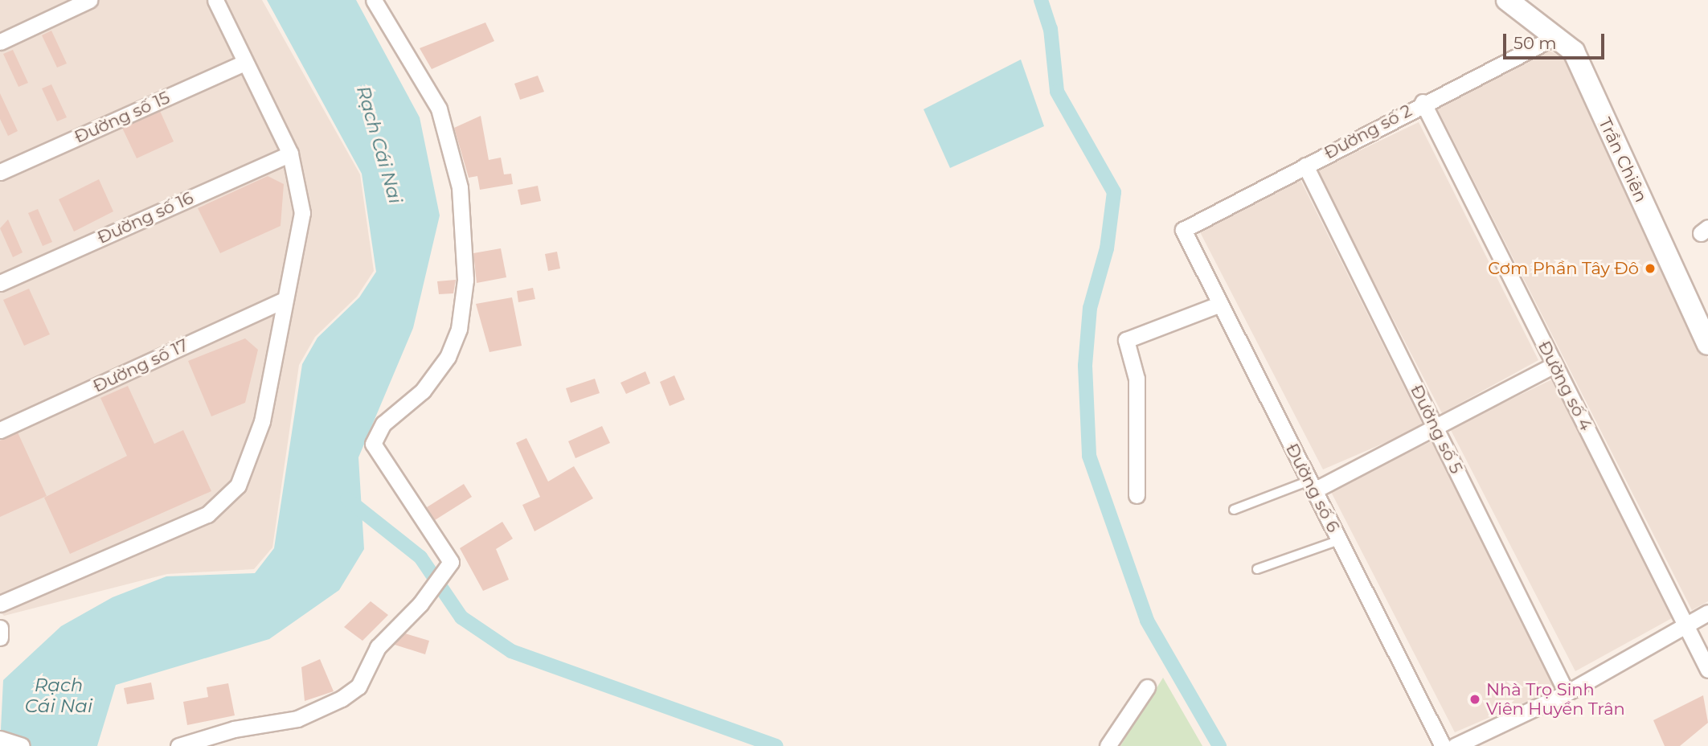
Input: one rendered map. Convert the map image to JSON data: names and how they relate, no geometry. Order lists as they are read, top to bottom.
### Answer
{
  "streets": {
    "street": [
      "Đường số 15",
      "Đường số 2",
      "Trần Chiên",
      "Đường số 16",
      "Đường số 17",
      "Đường số 4",
      "Đường số 5",
      "Đường số 6"
    ]
  },
  "crossings": [
    ["Đường số 2", "Trần Chiên"],
    ["Đường số 2", "Đường số 4"],
    ["Đường số 2", "Đường số 5"],
    ["Đường số 2", "Đường số 6"]
  ],
  "water": ["Rạch Cái Nai"],
  "places": ["Cơm Phần Tây Đô", "Nhà Trọ Sinh Viên Huyền Trân"],
  "scale_bar": "50 m"
}
